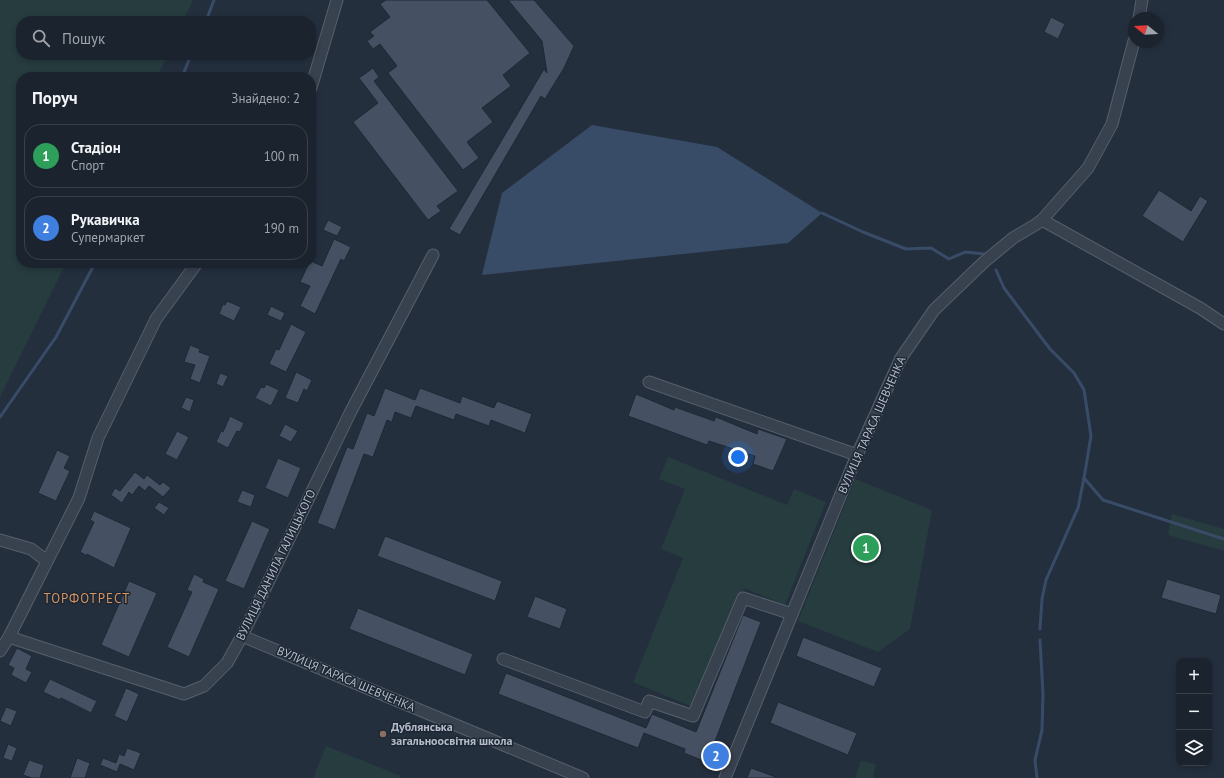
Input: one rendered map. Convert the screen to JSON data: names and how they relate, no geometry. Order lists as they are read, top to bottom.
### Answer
{
  "streets": {
    "street": ["ВУЛИЦЯ ТАРАСА ШЕВЧЕНКА", "ВУЛИЦЯ ДАНИЛА ГАЛИЦЬКОГО"]
  },
  "crossings": [
    ["ВУЛИЦЯ ТАРАСА ШЕВЧЕНКА", "ВУЛИЦЯ ДАНИЛА ГАЛИЦЬКОГО"]
  ],
  "districts": ["ТОРФОТРЕСТ"],
  "places": ["Дублянська загальноосвітня школа"],
  "north": "left",
  "page": {
    "search": "Пошук",
    "heading": ["Поруч", "Знайдено: 2"],
    "list": [
      {
        "mark": "1",
        "name": "Стадіон",
        "note": "Спорт",
        "value": "100 m"
      },
      {
        "mark": "2",
        "name": "Рукавичка",
        "note": "Супермаркет",
        "value": "190 m"
      }
    ],
    "pins": ["1", "2"],
    "map_buttons": ["+", "−"]
  }
}
